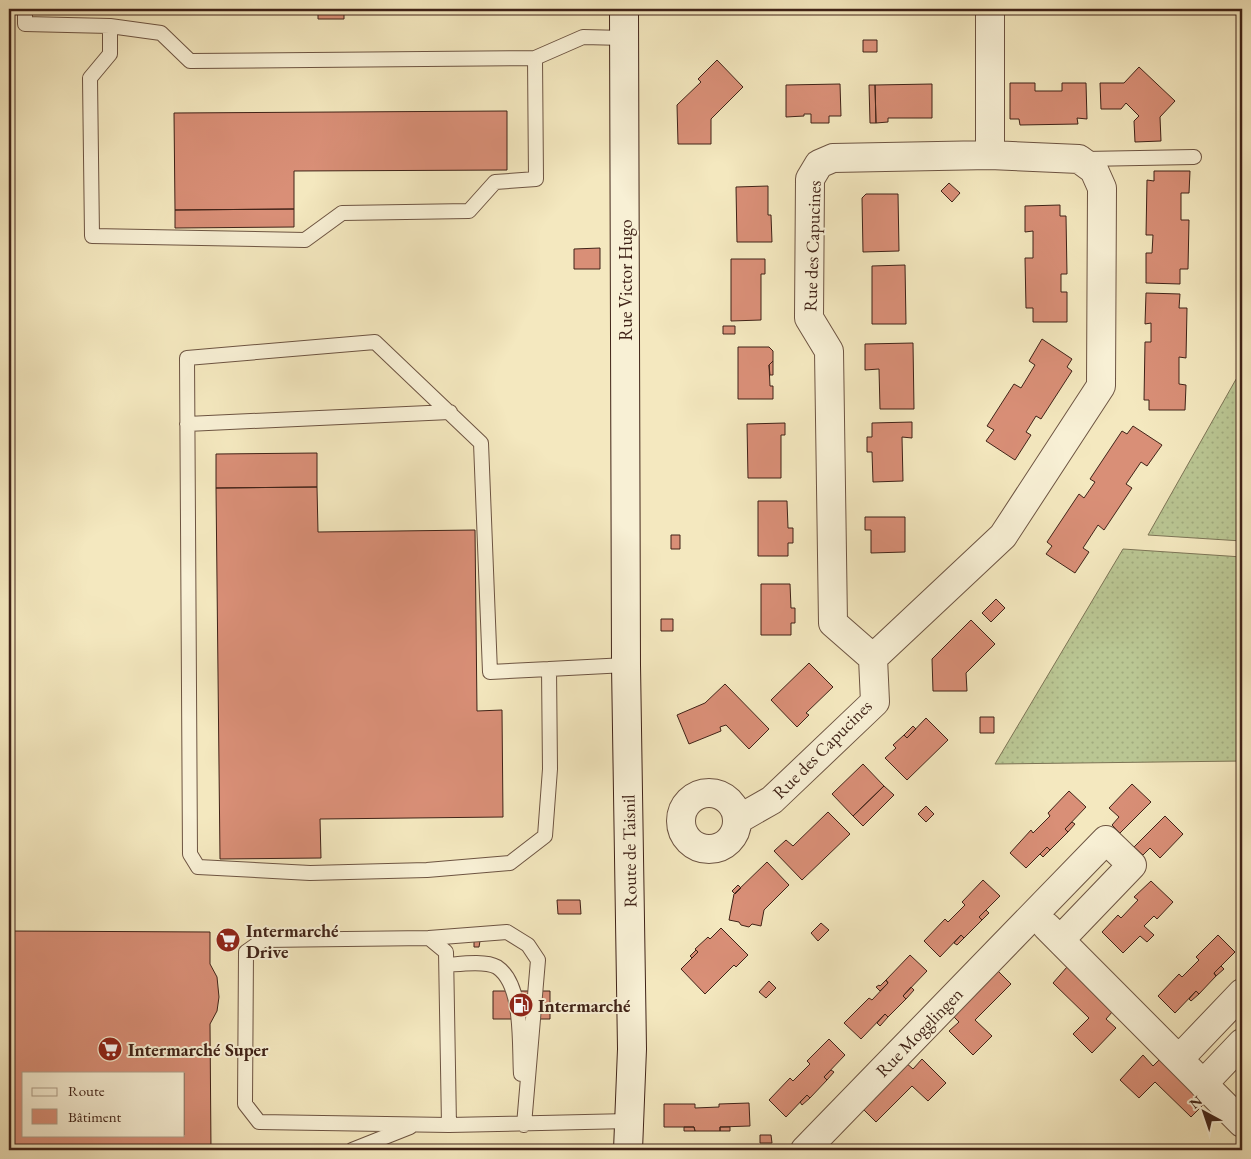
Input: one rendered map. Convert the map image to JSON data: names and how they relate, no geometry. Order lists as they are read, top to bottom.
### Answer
{
  "streets": {
    "street": [
      "Rue des Capucines",
      "Rue Victor Hugo",
      "Route de Taisnil",
      "Rue Mogglingen"
    ]
  },
  "crossings": [
    ["Rue Victor Hugo", "Route de Taisnil"]
  ],
  "places": {
    "supermarket": ["Intermarché Drive", "Intermarché Super"],
    "fuel station": ["Intermarché"]
  },
  "legend": ["Route", "Bâtiment"],
  "north": "top left"
}
